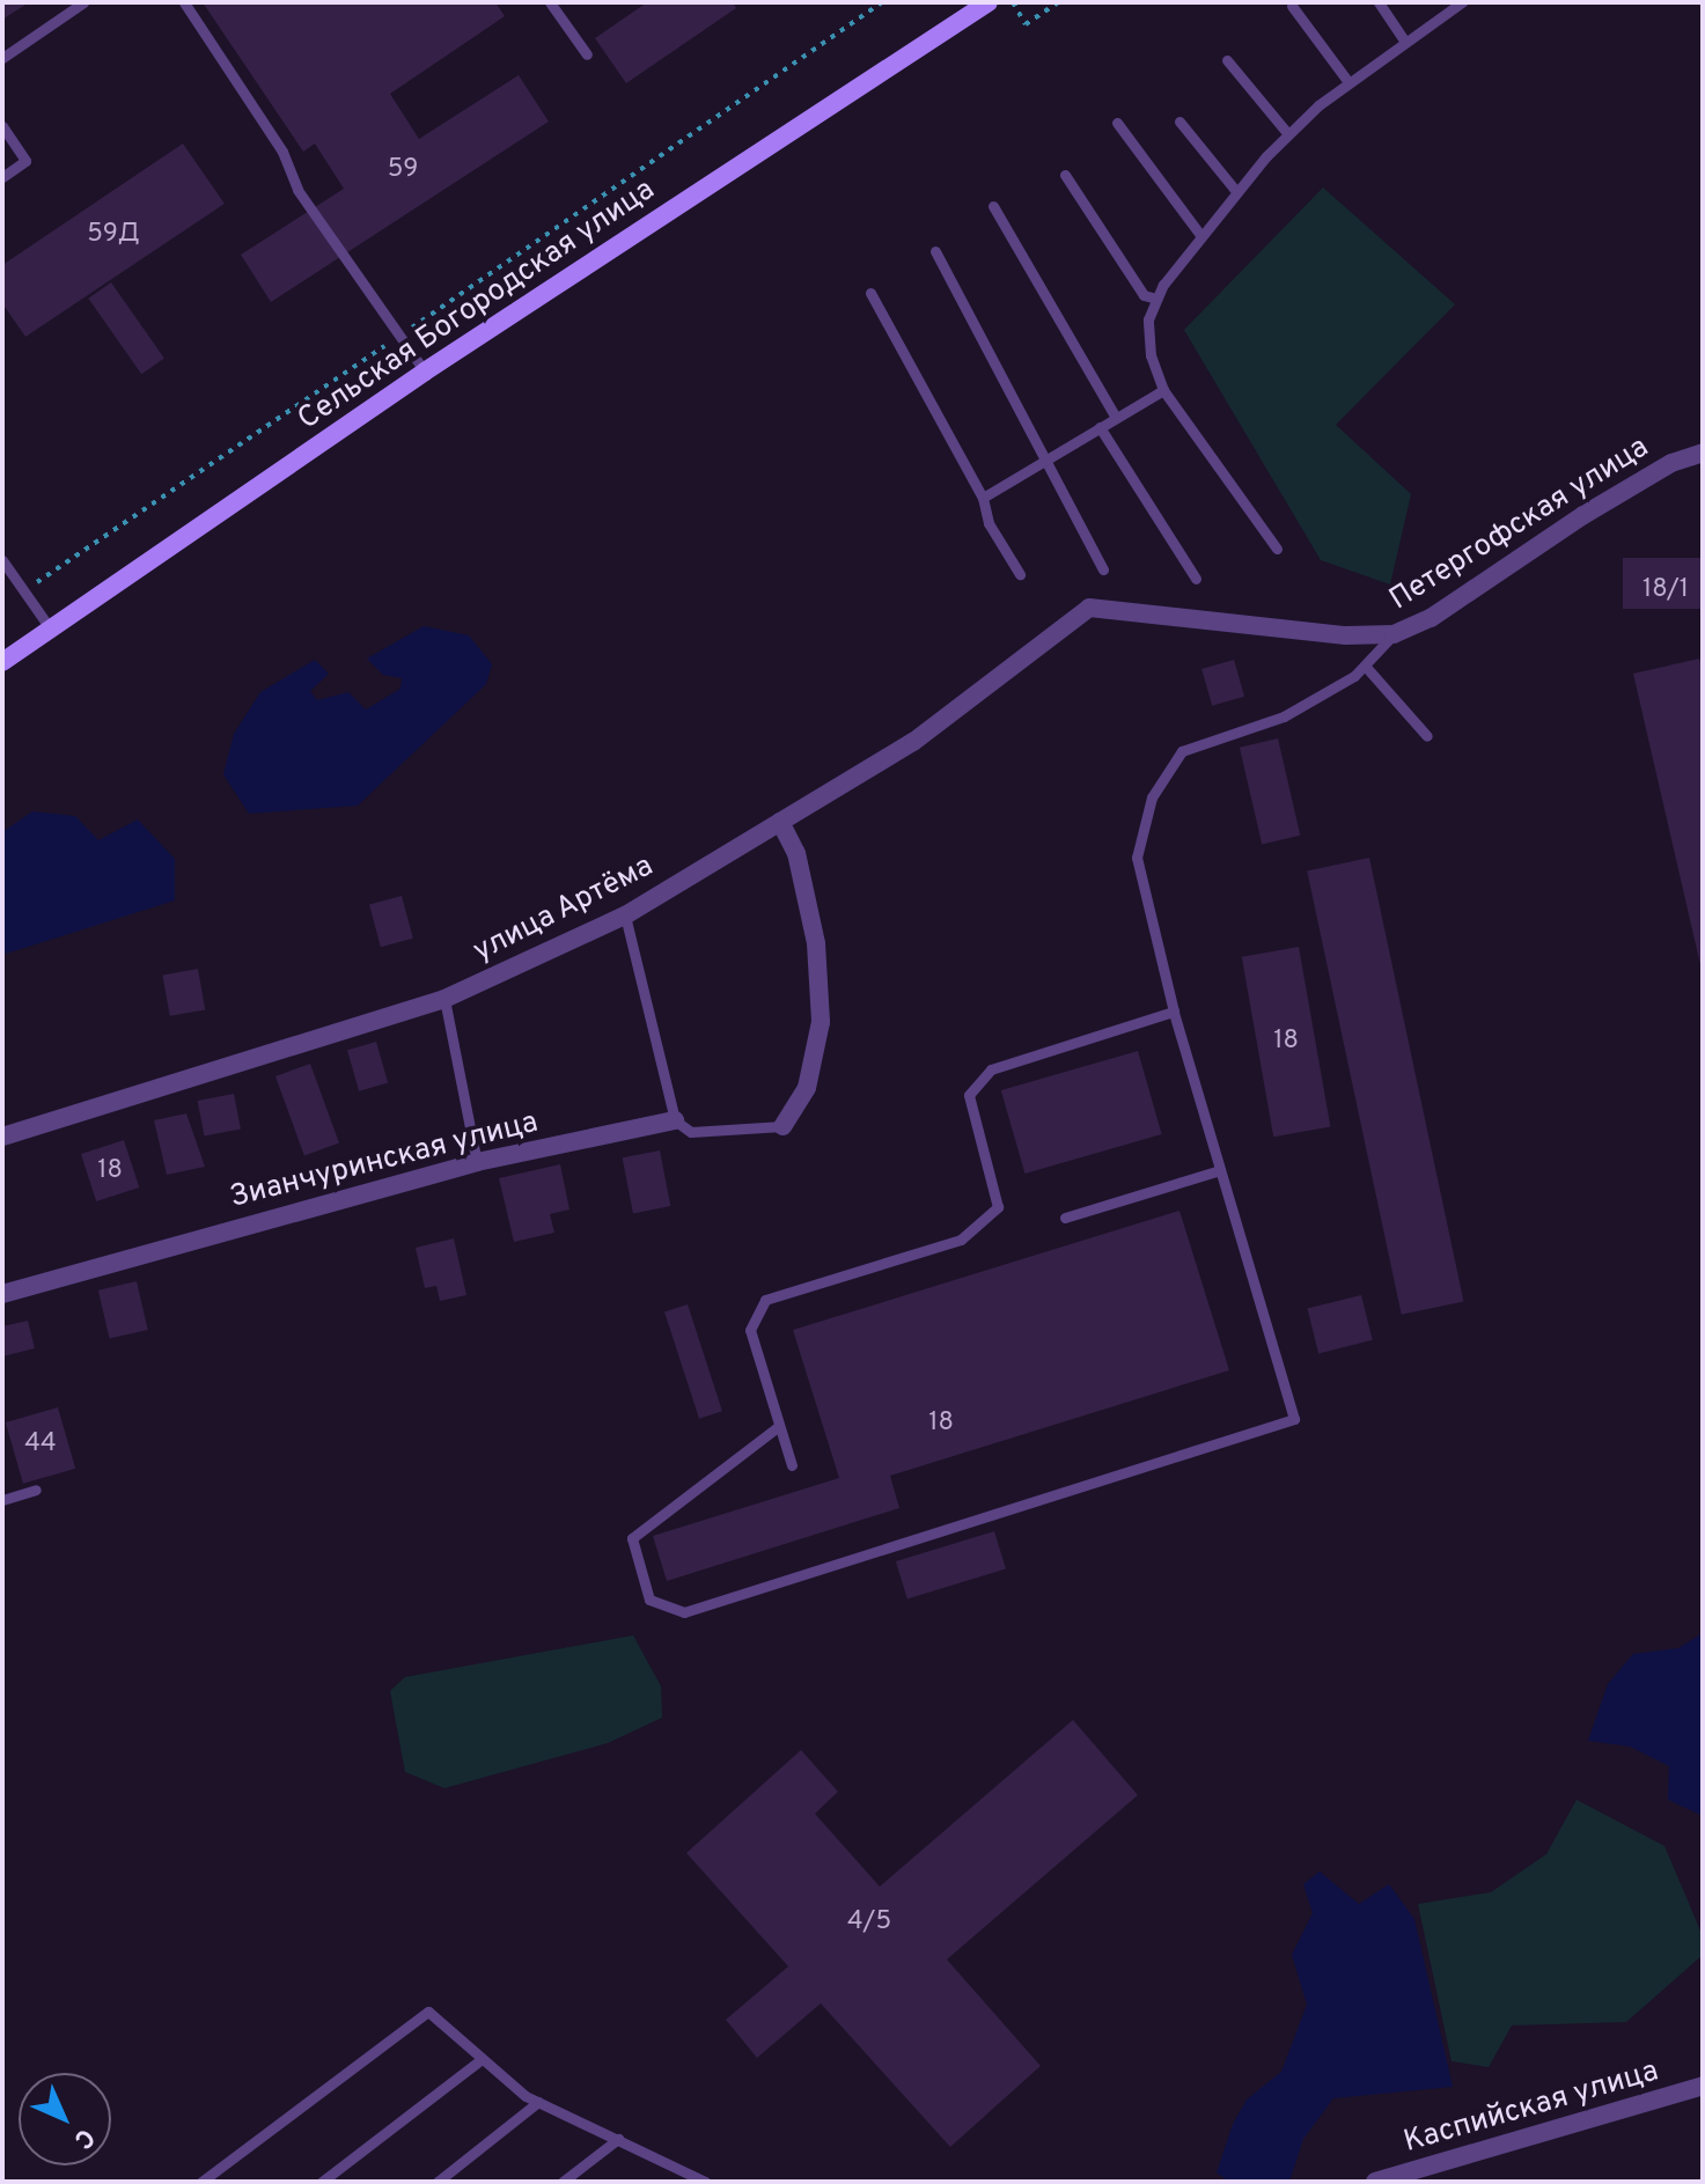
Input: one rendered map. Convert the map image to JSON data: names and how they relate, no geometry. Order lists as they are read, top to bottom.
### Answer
{
  "streets": {
    "main road": ["Сельская Богородская улица"],
    "street": [
      "Петергофская улица",
      "улица Артёма",
      "Зианчуринская улица",
      "Каспийская улица"
    ]
  },
  "crossings": [
    ["Петергофская улица", "улица Артёма"]
  ],
  "house_numbers": [
    "59",
    "59Д",
    "18/1",
    "18",
    "18",
    "18",
    "44",
    "4/5"
  ],
  "north": "bottom right"
}
